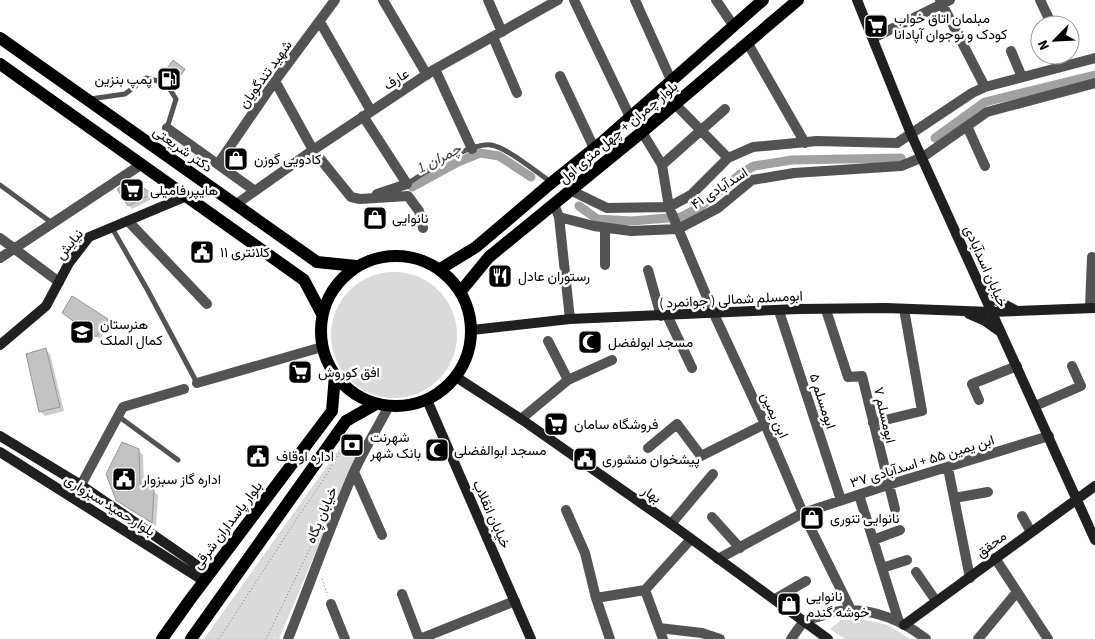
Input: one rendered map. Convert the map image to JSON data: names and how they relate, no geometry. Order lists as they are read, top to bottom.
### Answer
{
  "streets": {
    "main road": [
      "بلوار چمران + چهل متری اول",
      "دکتر شریعتی",
      "نیایش",
      "خیابان اسدآبادی",
      "ابومسلم شمالی ( جوانمرد )",
      "بهار",
      "بلوار حمید سبزواری",
      "خیابان انقلاب",
      "بلوار پاسداران شرقی",
      "محقق"
    ],
    "street": [
      "شهید تندگویان",
      "عارف",
      "اسدآبادی ۴۱",
      "ابومسلم ۵",
      "ابن یمین",
      "ابومسلم ۷",
      "ابن یمین ۵۵ + اسدآبادی ۳۷",
      "خیابان پگاه"
    ]
  },
  "crossings": [
    ["عارف", "دکتر شریعتی"],
    ["بلوار چمران + چهل متری اول", "دکتر شریعتی"],
    ["بلوار چمران + چهل متری اول", "ابومسلم شمالی ( جوانمرد )"],
    ["بلوار چمران + چهل متری اول", "بهار"],
    ["بلوار چمران + چهل متری اول", "خیابان انقلاب"],
    ["بلوار چمران + چهل متری اول", "خیابان پگاه"],
    ["بلوار چمران + چهل متری اول", "بلوار پاسداران شرقی"],
    ["دکتر شریعتی", "ابومسلم شمالی ( جوانمرد )"],
    ["دکتر شریعتی", "بهار"],
    ["دکتر شریعتی", "خیابان انقلاب"],
    ["دکتر شریعتی", "خیابان پگاه"],
    ["دکتر شریعتی", "بلوار پاسداران شرقی"],
    ["اسدآبادی ۴۱", "خیابان اسدآبادی"],
    ["اسدآبادی ۴۱", "ابن یمین"],
    ["خیابان اسدآبادی", "ابومسلم شمالی ( جوانمرد )"],
    ["خیابان اسدآبادی", "ابن یمین ۵۵ + اسدآبادی ۳۷"],
    ["خیابان اسدآبادی", "محقق"],
    ["ابومسلم شمالی ( جوانمرد )", "ابومسلم ۵"],
    ["ابومسلم شمالی ( جوانمرد )", "ابن یمین"],
    ["ابومسلم شمالی ( جوانمرد )", "ابومسلم ۷"],
    ["ابومسلم شمالی ( جوانمرد )", "بهار"],
    ["ابومسلم شمالی ( جوانمرد )", "خیابان انقلاب"],
    ["ابومسلم شمالی ( جوانمرد )", "خیابان پگاه"],
    ["ابومسلم شمالی ( جوانمرد )", "بلوار پاسداران شرقی"],
    ["ابومسلم ۵", "ابن یمین ۵۵ + اسدآبادی ۳۷"],
    ["ابن یمین", "ابن یمین ۵۵ + اسدآبادی ۳۷"],
    ["ابومسلم ۷", "ابن یمین ۵۵ + اسدآبادی ۳۷"],
    ["ابن یمین ۵۵ + اسدآبادی ۳۷", "بهار"],
    ["بهار", "خیابان انقلاب"],
    ["بهار", "خیابان پگاه"],
    ["بهار", "بلوار پاسداران شرقی"],
    ["بلوار حمید سبزواری", "بلوار پاسداران شرقی"],
    ["خیابان انقلاب", "خیابان پگاه"],
    ["خیابان انقلاب", "بلوار پاسداران شرقی"],
    ["خیابان پگاه", "بلوار پاسداران شرقی"]
  ],
  "water": ["چمران 1"],
  "places": {
    "supermarket": [
      "مبلمان اتاق خواب کودک و نوجوان آپادانا",
      "هایپر فامیلی",
      "افق کوروش",
      "فروشگاه سامان"
    ],
    "fuel station": ["پمپ بنزین"],
    "shop": [
      "کادویی گوزن",
      "نانوایی",
      "نانوایی تنوری",
      "نانوایی خوشه گندم"
    ],
    "public building": [
      "کلانتری ۱۱",
      "اداره اوقاف",
      "پیشخوان منشوری",
      "اداره گاز سبزوار"
    ],
    "restaurant": ["رستوران عادل"],
    "school or university": ["هنرستان کمال الملک"],
    "mosque": ["مسجد ابولفضل", "مسجد ابوالفضلی"],
    "bank": ["شهرنت بانک شهر"]
  },
  "north": "bottom left"
}
